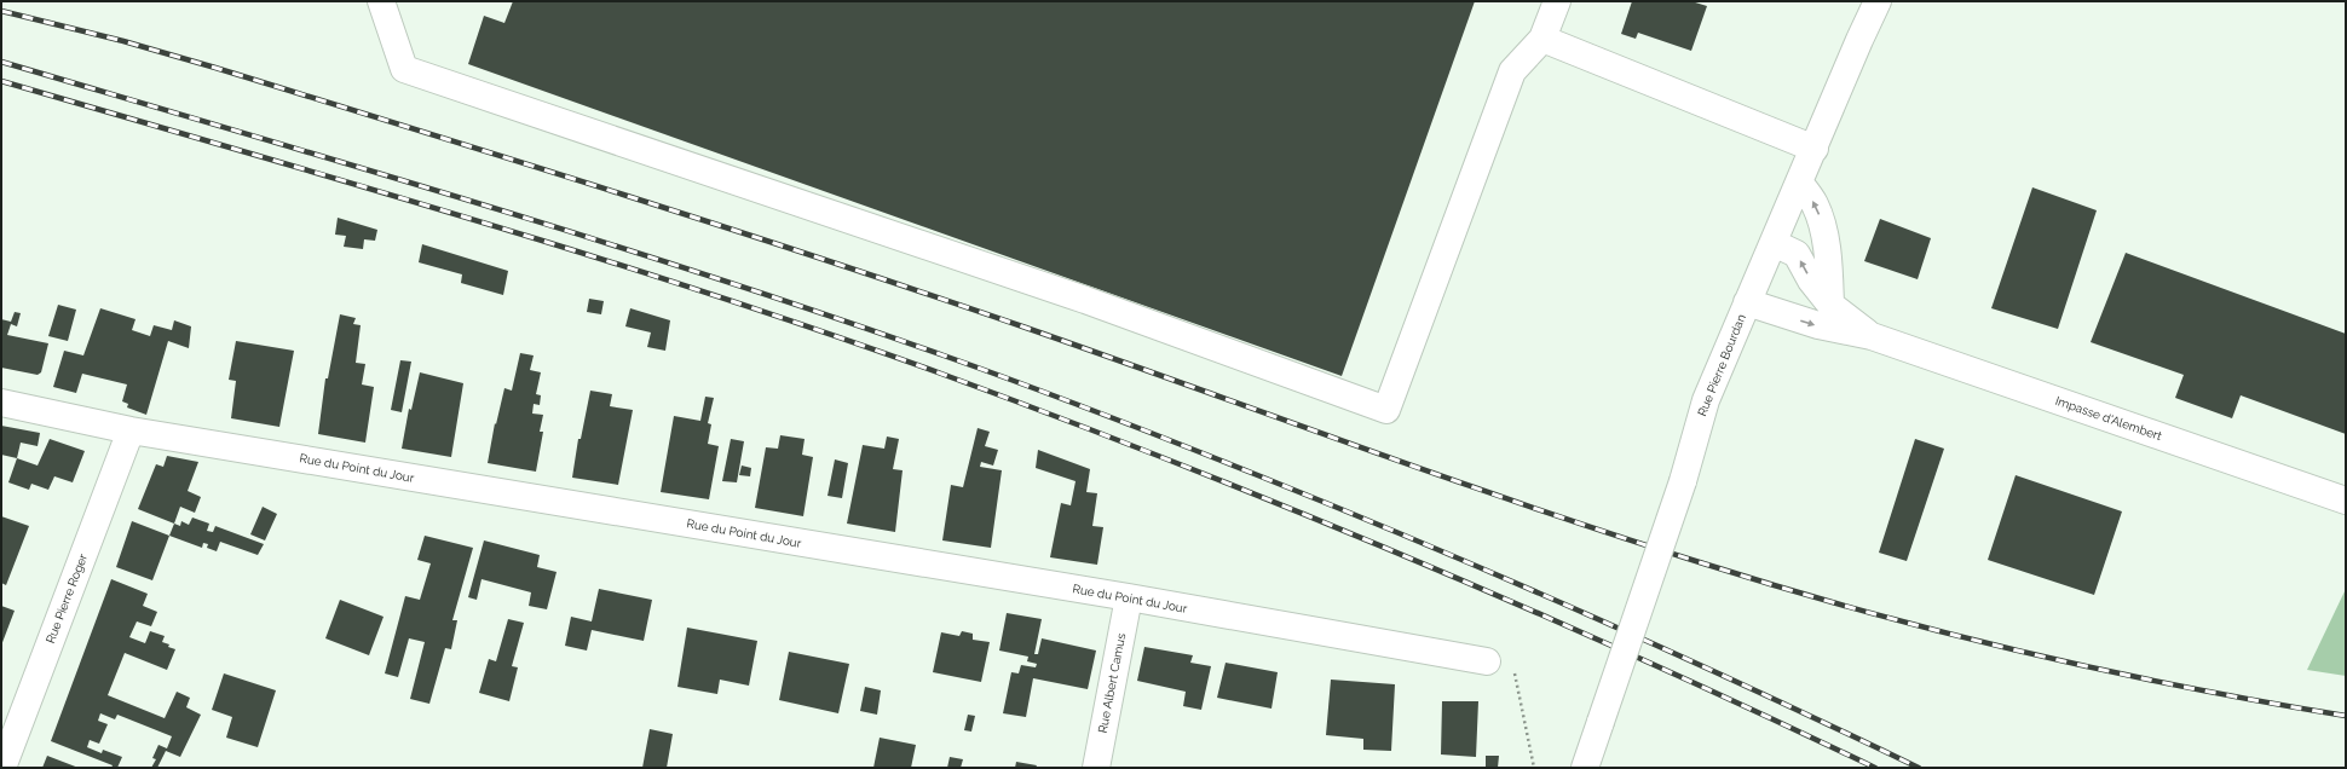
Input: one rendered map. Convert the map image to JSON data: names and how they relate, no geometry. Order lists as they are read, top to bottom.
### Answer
{
  "streets": {
    "street": [
      "Rue Pierre Bourdan",
      "Impasse d'Alembert",
      "Rue du Point du Jour",
      "Rue Pierre Roger",
      "Rue Albert Camus"
    ]
  },
  "crossings": [
    ["Rue Pierre Bourdan", "Impasse d'Alembert"],
    ["Rue du Point du Jour", "Rue Pierre Roger"],
    ["Rue du Point du Jour", "Rue Albert Camus"]
  ]
}
